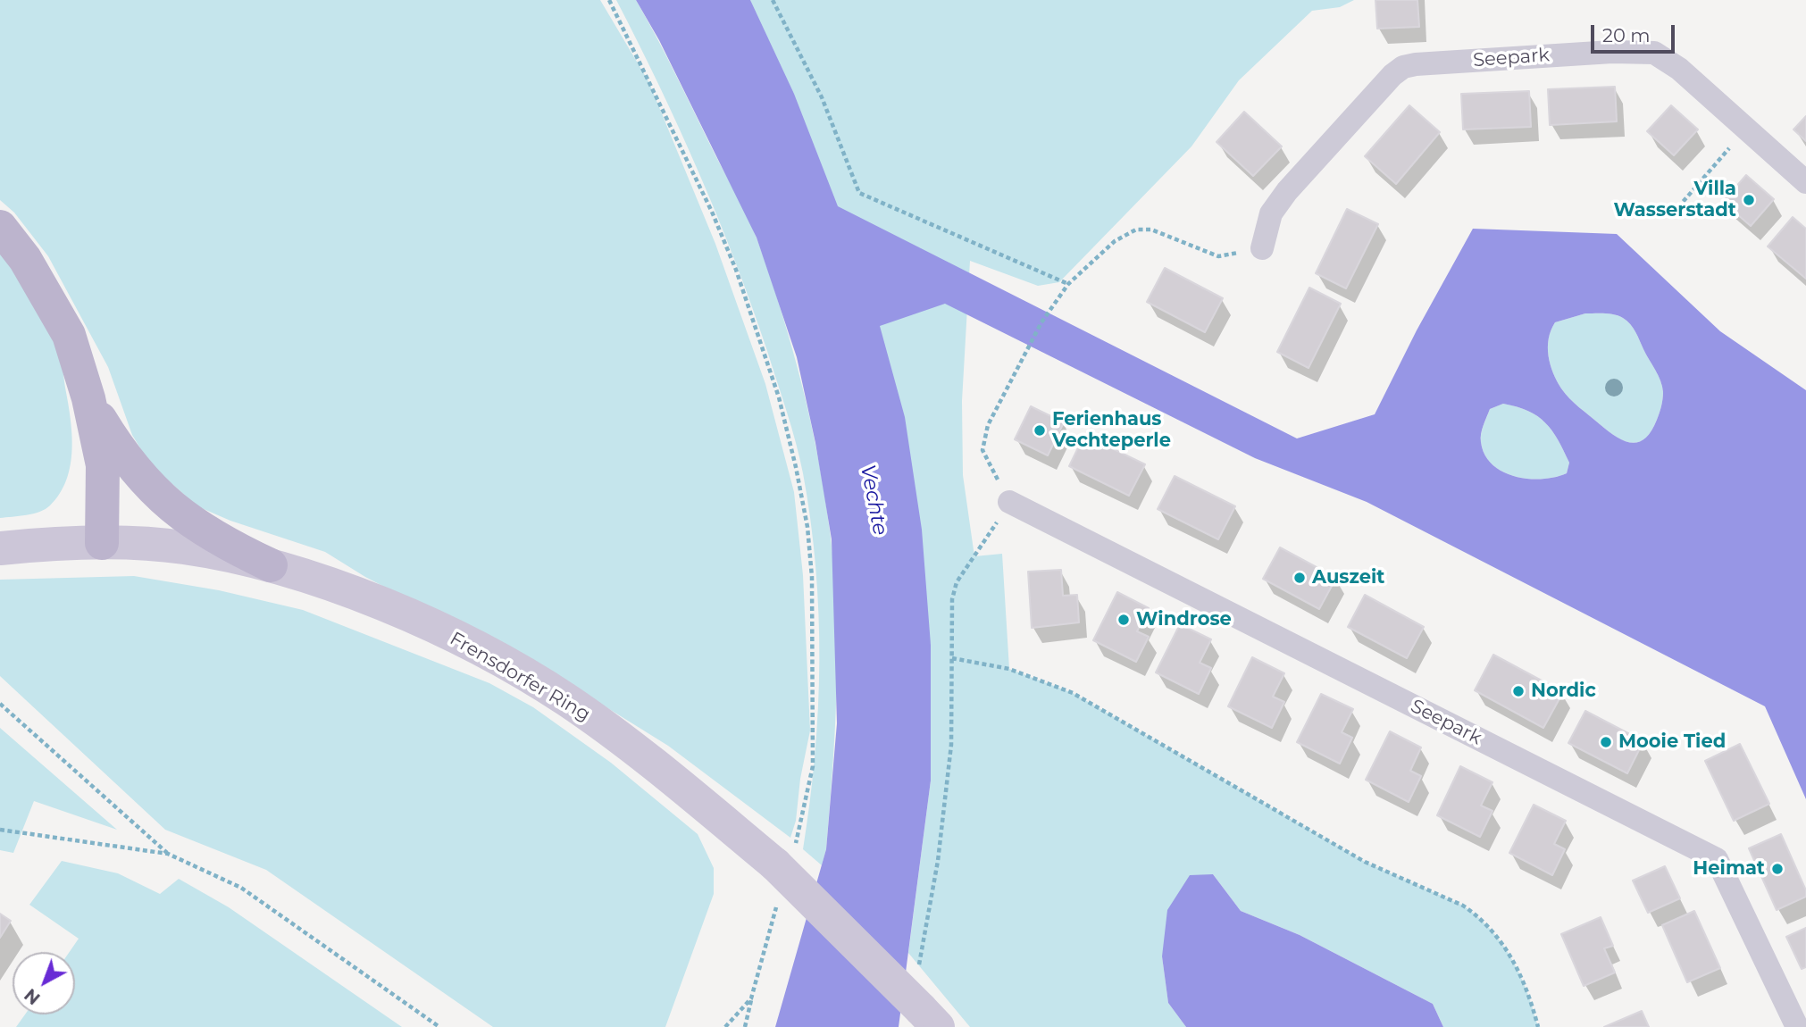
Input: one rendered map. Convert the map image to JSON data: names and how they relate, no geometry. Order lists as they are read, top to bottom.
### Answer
{
  "streets": {
    "street": ["Seepark", "Frensdorfer Ring"]
  },
  "water": ["Vechte"],
  "places": [
    "Villa Wasserstadt",
    "Ferienhaus Vechteperle",
    "Auszeit",
    "Windrose",
    "Nordic",
    "Mooie Tied",
    "Heimat"
  ],
  "scale_bar": "20 m",
  "north": "bottom left"
}
